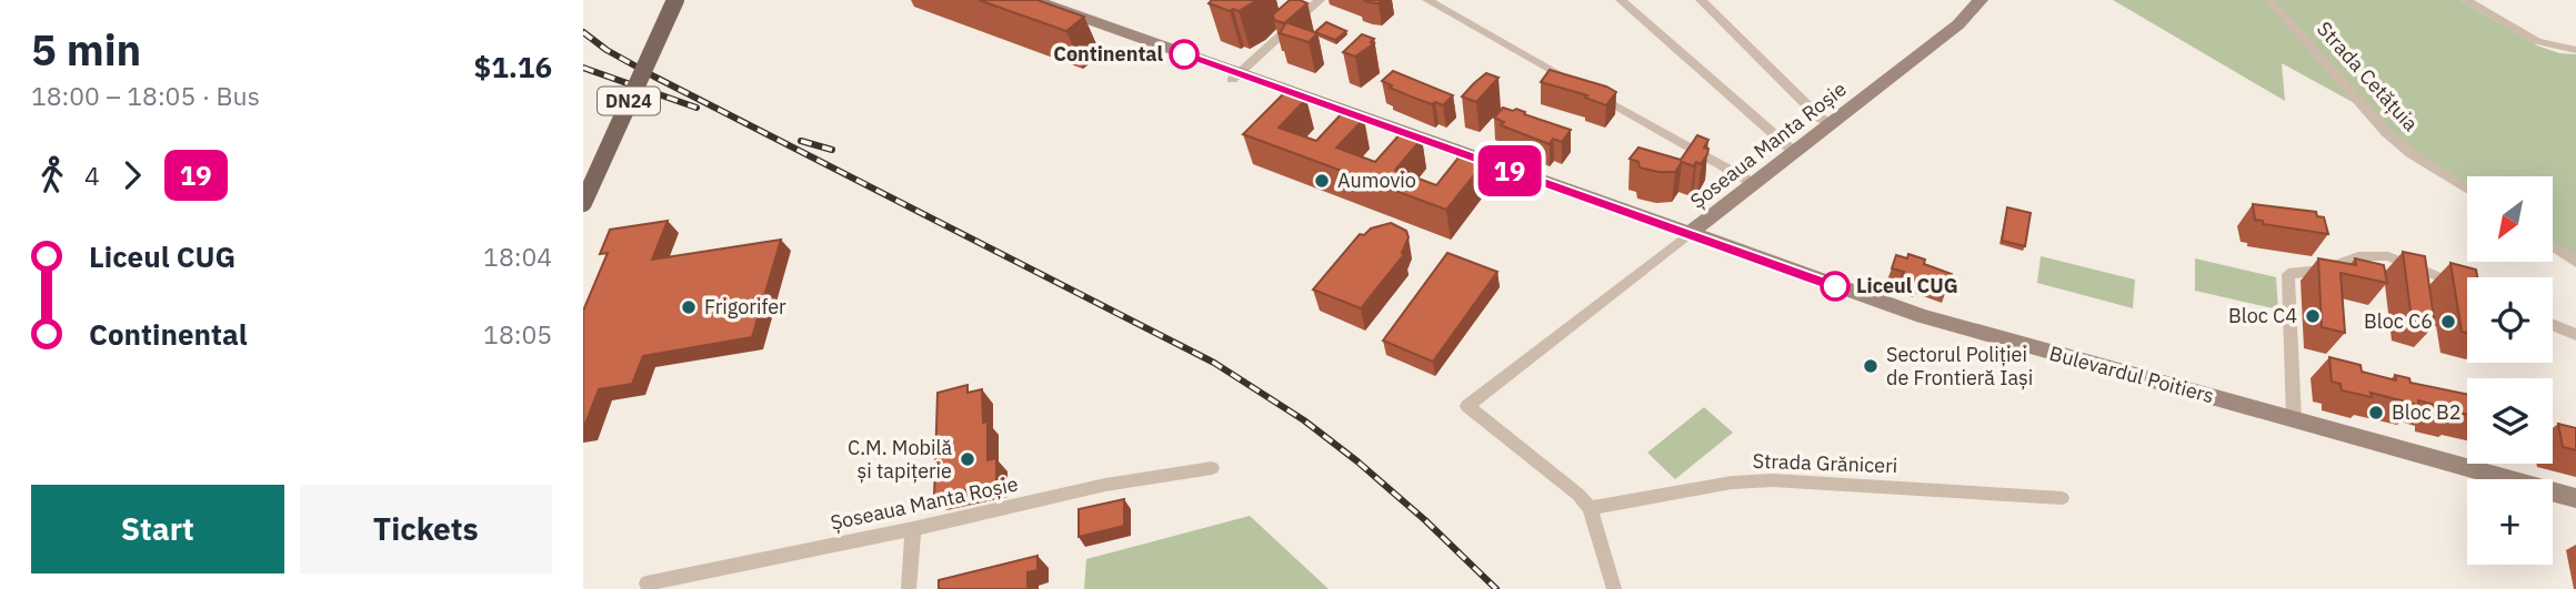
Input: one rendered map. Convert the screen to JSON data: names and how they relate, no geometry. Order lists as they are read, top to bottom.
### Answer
{
  "streets": {
    "main road": ["DN24", "Șoseaua Manta Roșie", "Bulevardul Poitiers"],
    "street": ["Strada Cetățuia", "Strada Grăniceri"]
  },
  "crossings": [
    ["Șoseaua Manta Roșie", "Bulevardul Poitiers"],
    ["Șoseaua Manta Roșie", "Strada Grăniceri"]
  ],
  "places": [
    "Continental",
    "Aumovio",
    "Liceul CUG",
    "Frigorifer",
    "Bloc C4",
    "Bloc C6",
    "Sectorul Poliției de Frontieră Iași",
    "Bloc B2",
    "C.M. Mobilă și tapițerie"
  ],
  "lines": ["bus line 19"],
  "north": "bottom left",
  "page": {
    "heading": ["5 min", "18:00 – 18:05 · Bus", "$1.16"],
    "on_map": "19",
    "legs": ["4", "19"],
    "map_buttons": "+",
    "list": [
      {
        "name": "Liceul CUG",
        "value": "18:04"
      },
      {
        "name": "Continental",
        "value": "18:05"
      }
    ],
    "buttons": ["Start", "Tickets"]
  }
}
